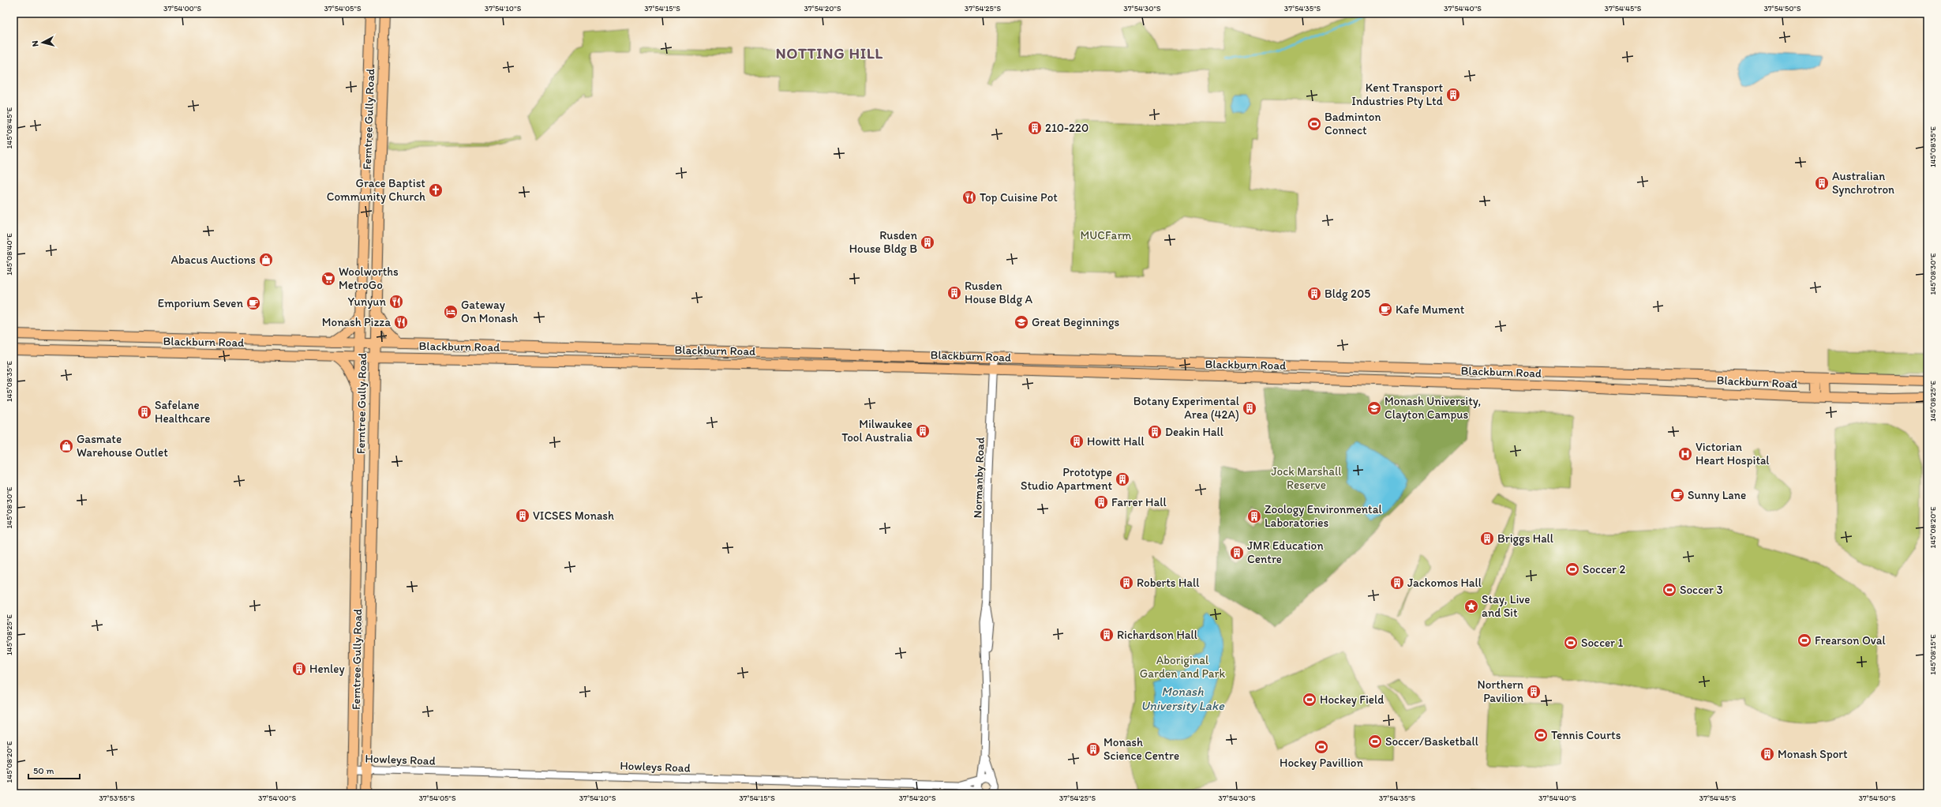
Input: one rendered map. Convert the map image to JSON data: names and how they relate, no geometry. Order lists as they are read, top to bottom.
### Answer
{
  "streets": {
    "main road": ["Ferntree Gully Road", "Blackburn Road"],
    "street": ["Normanby Road", "Howleys Road"]
  },
  "crossings": [
    ["Ferntree Gully Road", "Blackburn Road"],
    ["Ferntree Gully Road", "Howleys Road"],
    ["Blackburn Road", "Normanby Road"],
    ["Normanby Road", "Howleys Road"]
  ],
  "districts": ["NOTTING HILL"],
  "water": ["Monash University Lake"],
  "parks": ["MUCFarm", "Jock Marshall Reserve", "Aboriginal Garden and Park"],
  "places": {
    "building": [
      "Kent Transport Industries Pty Ltd",
      "210-220",
      "Australian Synchrotron",
      "Rusden House Bldg B",
      "Rusden House Bldg A",
      "Bldg 205",
      "Botany Experimental Area (42A)",
      "Safelane Healthcare",
      "Milwaukee Tool Australia",
      "Deakin Hall",
      "Howitt Hall",
      "Prototype Studio Apartment",
      "Farrer Hall",
      "VICSES Monash",
      "Zoology Environmental Laboratories",
      "Briggs Hall",
      "JMR Education Centre",
      "Roberts Hall",
      "Jackomos Hall",
      "Richardson Hall",
      "Henley",
      "Northern Pavilion",
      "Monash Science Centre",
      "Monash Sport"
    ],
    "sports": [
      "Badminton Connect",
      "Soccer 2",
      "Soccer 3",
      "Frearson Oval",
      "Soccer 1",
      "Hockey Field",
      "Tennis Courts",
      "Soccer/Basketball",
      "Hockey Pavillion"
    ],
    "church": ["Grace Baptist Community Church"],
    "restaurant": ["Top Cuisine Pot", "Yunyun", "Monash Pizza"],
    "shop": ["Abacus Auctions", "Gasmate Warehouse Outlet"],
    "supermarket": ["Woolworths MetroGo"],
    "cafe": ["Emporium Seven", "Kafe Mument", "Sunny Lane"],
    "hotel": ["Gateway On Monash"],
    "school or university": ["Great Beginnings", "Monash University, Clayton Campus"],
    "hospital": ["Victorian Heart Hospital"],
    "place": ["Stay, Live and Sit"]
  },
  "scale_bar": "50 m",
  "north": "left",
  "coordinates": [
    "37°54'00\"S",
    "37°54'05\"S",
    "37°54'10\"S",
    "37°54'15\"S",
    "37°54'20\"S",
    "37°54'25\"S",
    "37°54'30\"S",
    "37°54'35\"S",
    "37°54'40\"S",
    "37°54'45\"S",
    "37°54'50\"S",
    "145°08'45\"E",
    "145°08'35\"E",
    "145°08'40\"E",
    "145°08'30\"E",
    "145°08'25\"E",
    "145°08'20\"E",
    "145°08'15\"E",
    "37°53'55\"S"
  ]
}
